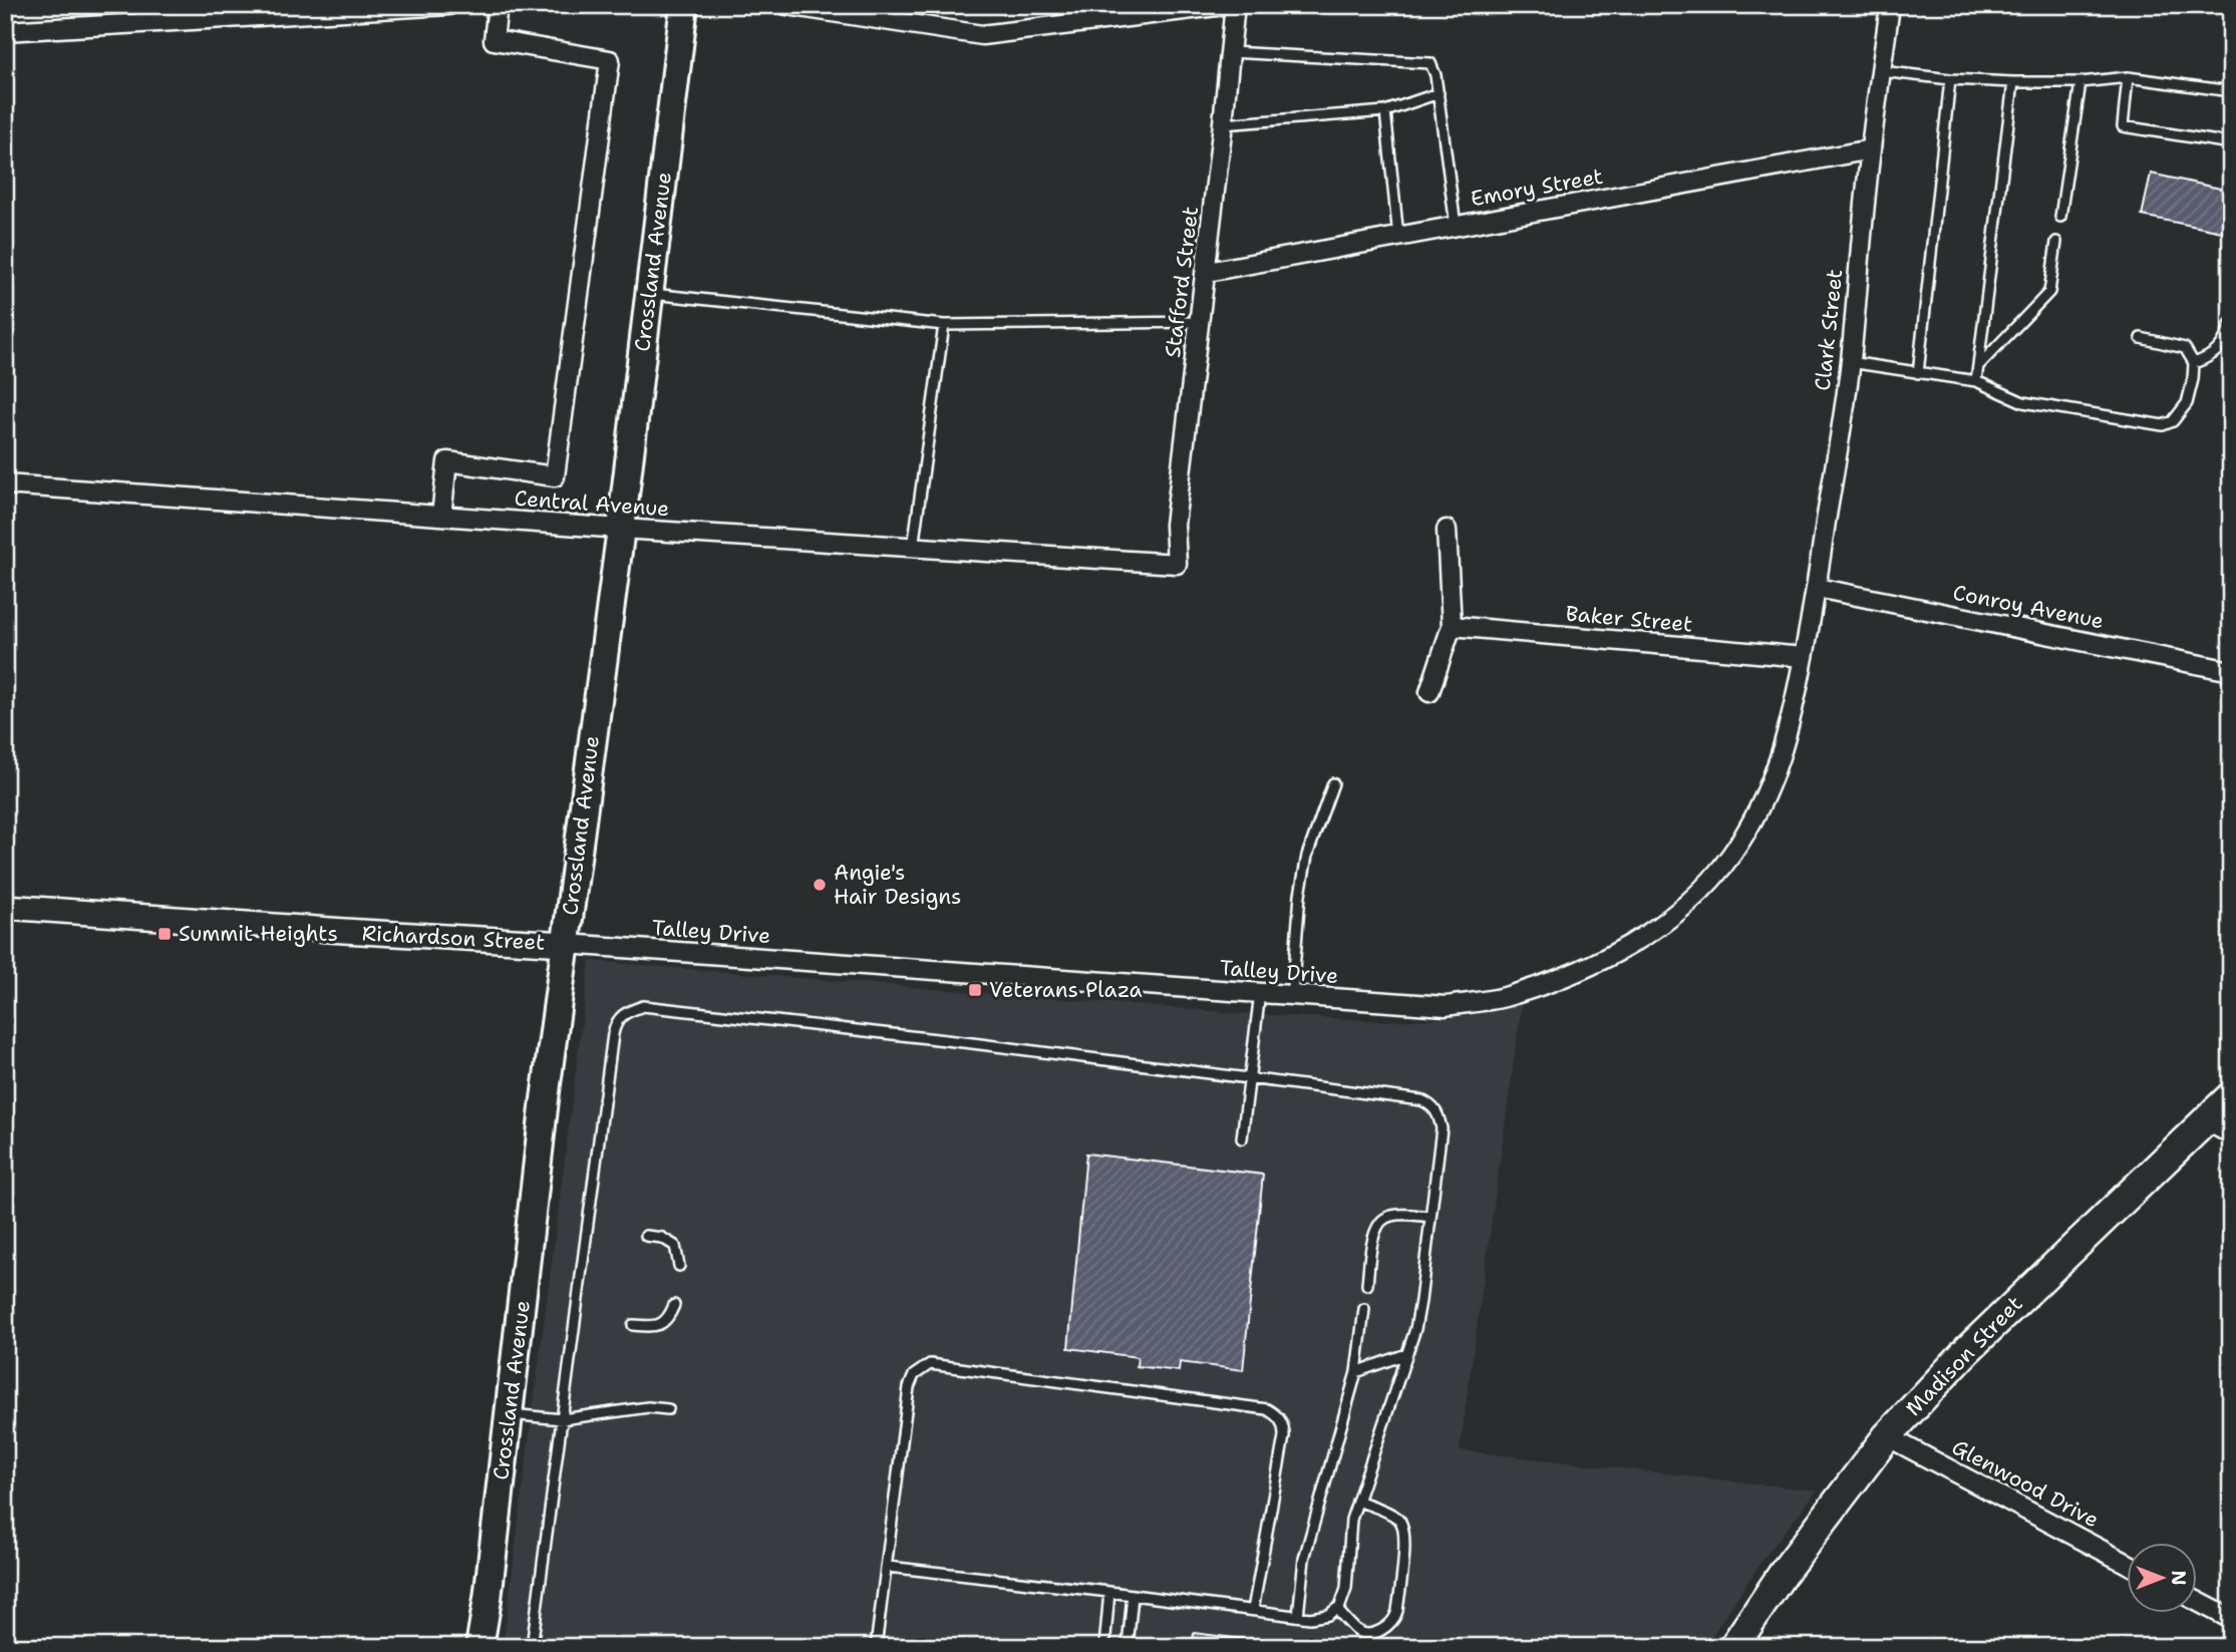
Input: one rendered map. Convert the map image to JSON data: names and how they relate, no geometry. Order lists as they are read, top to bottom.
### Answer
{
  "streets": {
    "main road": ["Crossland Avenue", "Madison Street"],
    "street": [
      "Emory Street",
      "Stafford Street",
      "Clark Street",
      "Central Avenue",
      "Conroy Avenue",
      "Baker Street",
      "Talley Drive",
      "Richardson Street",
      "Glenwood Drive"
    ]
  },
  "crossings": [
    ["Emory Street", "Clark Street"],
    ["Crossland Avenue", "Central Avenue"],
    ["Crossland Avenue", "Talley Drive"],
    ["Crossland Avenue", "Richardson Street"],
    ["Stafford Street", "Central Avenue"],
    ["Clark Street", "Conroy Avenue"],
    ["Clark Street", "Baker Street"],
    ["Clark Street", "Talley Drive"],
    ["Baker Street", "Talley Drive"],
    ["Talley Drive", "Richardson Street"],
    ["Madison Street", "Glenwood Drive"]
  ],
  "places": {
    "other": ["Angie's Hair Designs"],
    "transit": ["Summit Heights", "Veterans Plaza"]
  },
  "north": "right"
}
